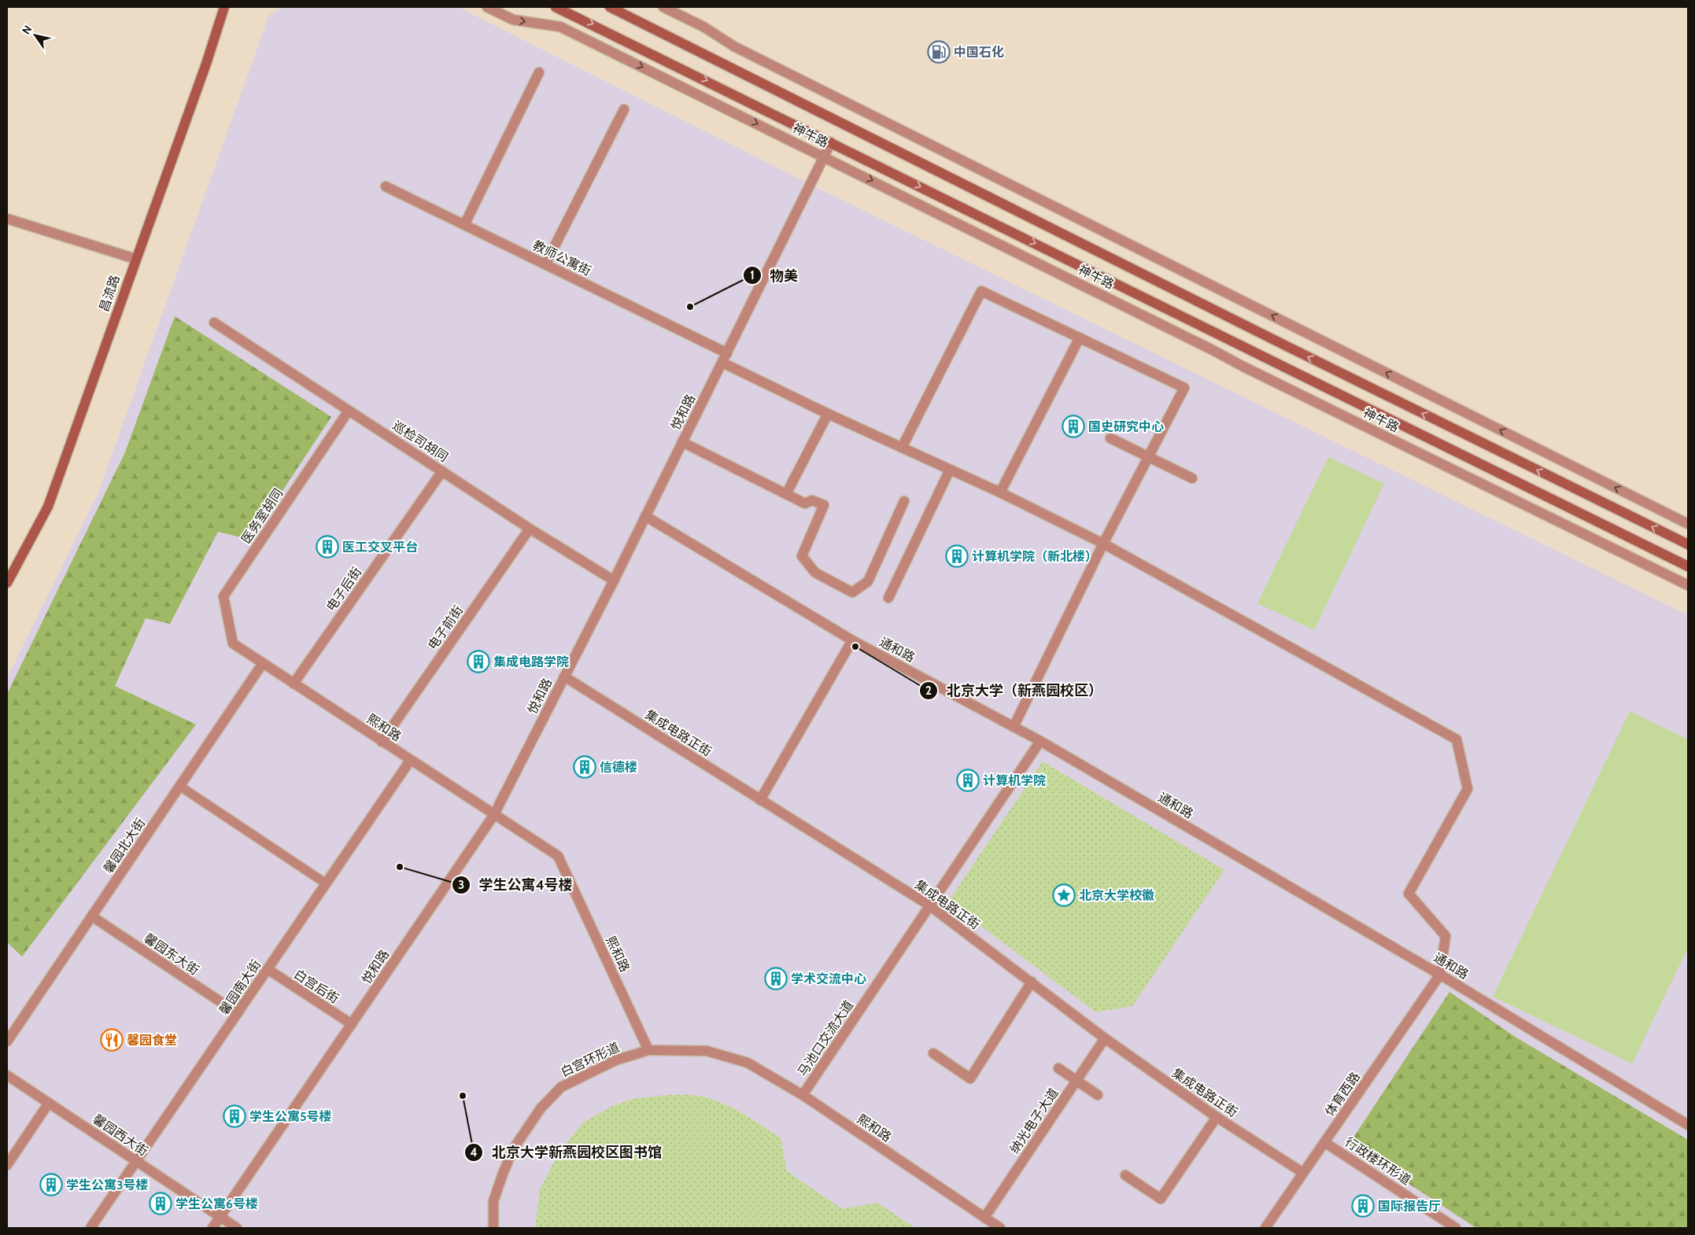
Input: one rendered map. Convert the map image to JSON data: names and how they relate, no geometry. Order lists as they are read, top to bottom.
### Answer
{
  "streets": {
    "main road": ["神牛路", "昌流路"],
    "street": [
      "教师公寓街",
      "悦和路",
      "巡检司胡同",
      "医务室胡同",
      "电子后街",
      "电子前街",
      "通和路",
      "熙和路",
      "集成电路正街",
      "馨园北大街",
      "馨园东大街",
      "白宫后街",
      "馨园南大街",
      "马池口交流大道",
      "白宫环形道",
      "体育西路",
      "纳光电子大道",
      "馨园西大街",
      "行政楼环形道"
    ]
  },
  "crossings": [
    ["神牛路", "悦和路"],
    ["教师公寓街", "悦和路"],
    ["教师公寓街", "通和路"],
    ["教师公寓街", "体育西路"],
    ["悦和路", "巡检司胡同"],
    ["悦和路", "通和路"],
    ["悦和路", "熙和路"],
    ["悦和路", "集成电路正街"],
    ["悦和路", "白宫后街"],
    ["悦和路", "馨园西大街"],
    ["巡检司胡同", "医务室胡同"],
    ["巡检司胡同", "电子后街"],
    ["巡检司胡同", "电子前街"],
    ["医务室胡同", "熙和路"],
    ["电子后街", "熙和路"],
    ["电子前街", "熙和路"],
    ["通和路", "马池口交流大道"],
    ["通和路", "体育西路"],
    ["熙和路", "馨园北大街"],
    ["熙和路", "馨园南大街"],
    ["熙和路", "马池口交流大道"],
    ["熙和路", "白宫环形道"],
    ["熙和路", "纳光电子大道"],
    ["集成电路正街", "马池口交流大道"],
    ["集成电路正街", "体育西路"],
    ["集成电路正街", "纳光电子大道"],
    ["馨园北大街", "馨园东大街"],
    ["馨园东大街", "馨园南大街"],
    ["白宫后街", "馨园南大街"],
    ["馨园南大街", "馨园西大街"],
    ["体育西路", "行政楼环形道"]
  ],
  "places": {
    "fuel station": ["中国石化"],
    "other": [
      "物美",
      "北京大学（新燕园校区）",
      "学生公寓4号楼",
      "北京大学新燕园校区图书馆"
    ],
    "building": [
      "国史研究中心",
      "医工交叉平台",
      "计算机学院（新北楼）",
      "集成电路学院",
      "信德楼",
      "计算机学院",
      "学术交流中心",
      "学生公寓5号楼",
      "学生公寓3号楼",
      "学生公寓6号楼",
      "国际报告厅"
    ],
    "place": ["北京大学校徽"],
    "restaurant": ["馨园食堂"]
  },
  "north": "top left"
}
